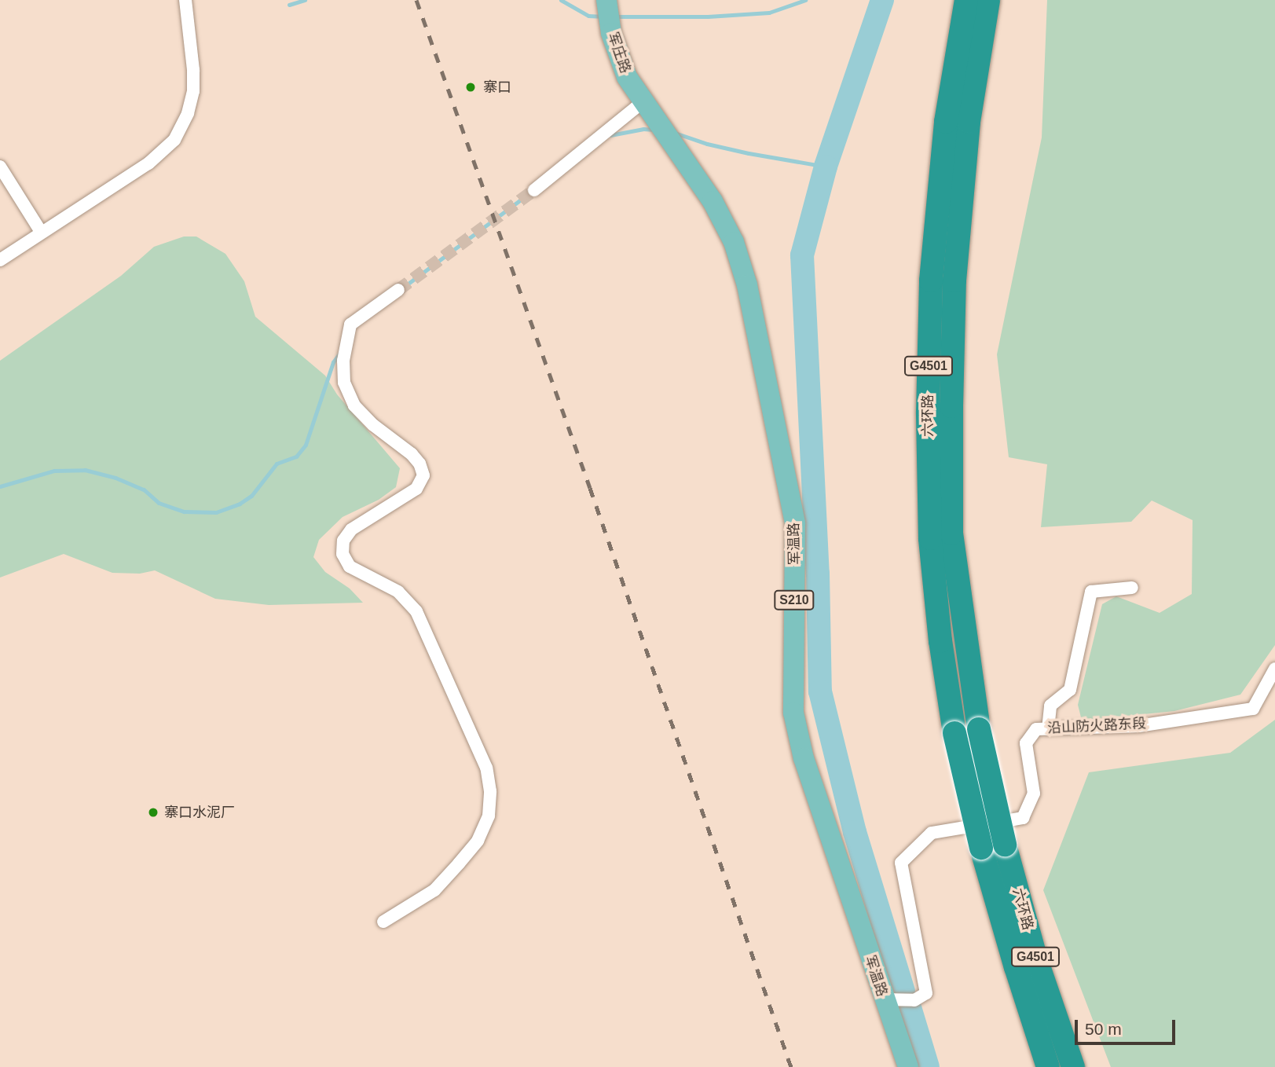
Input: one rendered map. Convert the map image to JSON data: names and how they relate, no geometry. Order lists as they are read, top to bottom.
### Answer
{
  "streets": {
    "highway": ["G4501", "六环路"],
    "main road": ["军庄路", "军温路", "S210"],
    "street": ["沿山防火路东段"]
  },
  "crossings": [
    ["军庄路", "军温路"],
    ["军温路", "沿山防火路东段"]
  ],
  "places": ["寨口", "寨口水泥厂"],
  "scale_bar": "50 m"
}
